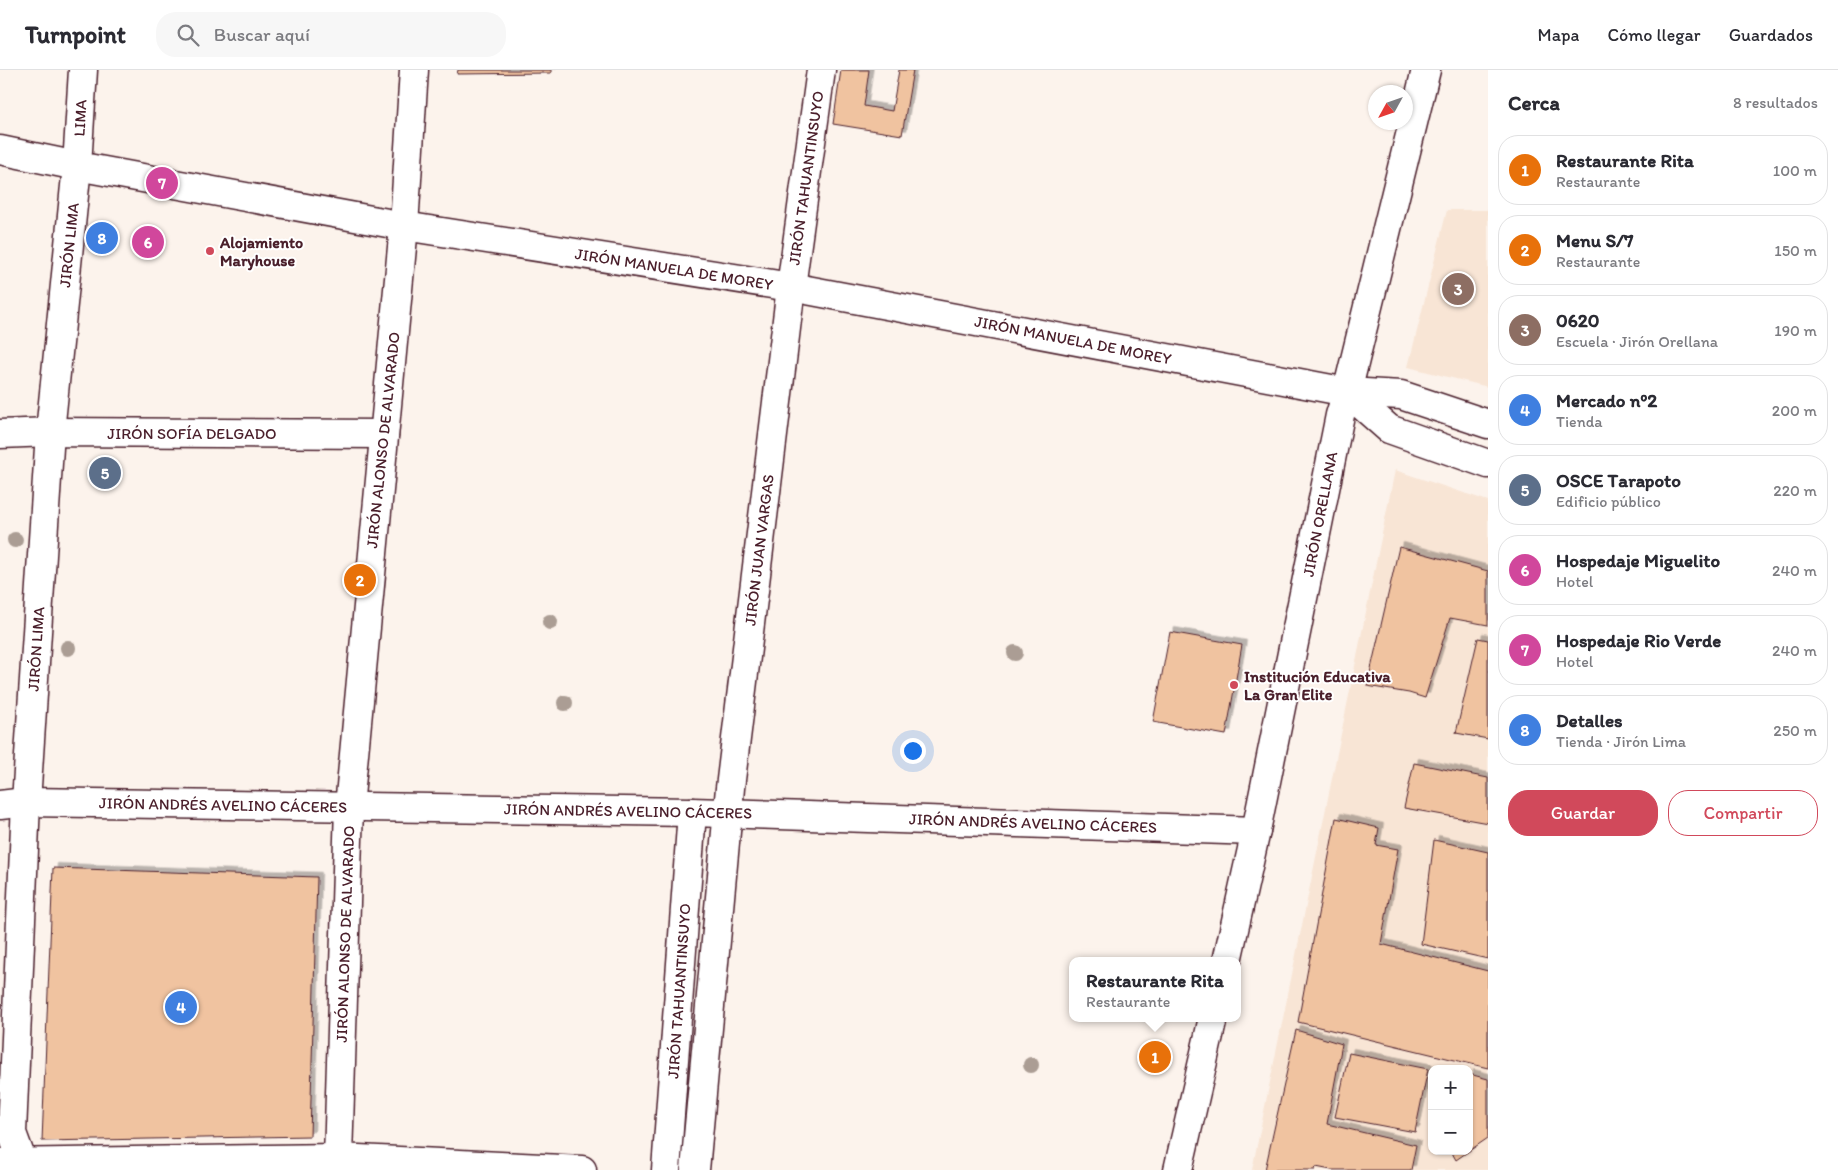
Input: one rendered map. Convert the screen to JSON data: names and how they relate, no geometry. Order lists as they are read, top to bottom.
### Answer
{
  "streets": {
    "street": [
      "LIMA",
      "JIRÓN TAHUANTINSUYO",
      "JIRÓN LIMA",
      "JIRÓN MANUELA DE MOREY",
      "JIRÓN SOFÍA DELGADO",
      "JIRÓN ALONSO DE ALVARADO",
      "JIRÓN ORELLANA",
      "JIRÓN JUAN VARGAS",
      "JIRÓN ANDRÉS AVELINO CÁCERES"
    ]
  },
  "crossings": [
    ["LIMA", "JIRÓN LIMA"],
    ["LIMA", "JIRÓN MANUELA DE MOREY"],
    ["JIRÓN TAHUANTINSUYO", "JIRÓN MANUELA DE MOREY"],
    ["JIRÓN TAHUANTINSUYO", "JIRÓN JUAN VARGAS"],
    ["JIRÓN TAHUANTINSUYO", "JIRÓN ANDRÉS AVELINO CÁCERES"],
    ["JIRÓN LIMA", "JIRÓN MANUELA DE MOREY"],
    ["JIRÓN LIMA", "JIRÓN SOFÍA DELGADO"],
    ["JIRÓN LIMA", "JIRÓN ANDRÉS AVELINO CÁCERES"],
    ["JIRÓN MANUELA DE MOREY", "JIRÓN ALONSO DE ALVARADO"],
    ["JIRÓN MANUELA DE MOREY", "JIRÓN ORELLANA"],
    ["JIRÓN MANUELA DE MOREY", "JIRÓN JUAN VARGAS"],
    ["JIRÓN SOFÍA DELGADO", "JIRÓN ALONSO DE ALVARADO"],
    ["JIRÓN ALONSO DE ALVARADO", "JIRÓN ANDRÉS AVELINO CÁCERES"],
    ["JIRÓN ORELLANA", "JIRÓN ANDRÉS AVELINO CÁCERES"],
    ["JIRÓN JUAN VARGAS", "JIRÓN ANDRÉS AVELINO CÁCERES"]
  ],
  "places": ["Alojamiento Maryhouse", "Institución Educativa La Gran Elite"],
  "north": "bottom left",
  "page": {
    "header": "Turnpoint",
    "search": "Buscar aquí",
    "nav": ["Mapa", "Cómo llegar", "Guardados"],
    "heading": ["Cerca", "8 resultados"],
    "list": [
      {
        "mark": "1",
        "name": "Restaurante Rita",
        "note": "Restaurante",
        "value": "100 m"
      },
      {
        "mark": "2",
        "name": "Menu S/7",
        "note": "Restaurante",
        "value": "150 m"
      },
      {
        "mark": "3",
        "name": "0620",
        "note": "Escuela · Jirón Orellana",
        "value": "190 m"
      },
      {
        "mark": "4",
        "name": "Mercado nº2",
        "note": "Tienda",
        "value": "200 m"
      },
      {
        "mark": "5",
        "name": "OSCE Tarapoto",
        "note": "Edificio público",
        "value": "220 m"
      },
      {
        "mark": "6",
        "name": "Hospedaje Miguelito",
        "note": "Hotel",
        "value": "240 m"
      },
      {
        "mark": "7",
        "name": "Hospedaje Rio Verde",
        "note": "Hotel",
        "value": "240 m"
      },
      {
        "mark": "8",
        "name": "Detalles",
        "note": "Tienda · Jirón Lima",
        "value": "250 m"
      }
    ],
    "pins": [
      "7",
      "8",
      "6",
      "3",
      "5",
      "2",
      "4",
      "1"
    ],
    "buttons": ["Guardar", "Compartir"],
    "popup": ["Restaurante Rita", "Restaurante"],
    "map_buttons": ["+", "−"]
  }
}
